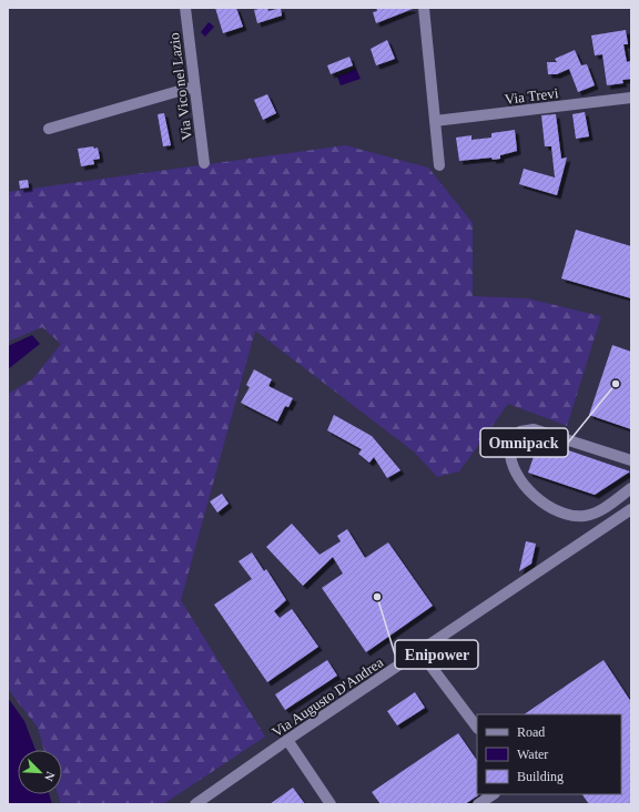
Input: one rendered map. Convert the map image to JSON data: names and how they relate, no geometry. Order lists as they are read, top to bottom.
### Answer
{
  "streets": {
    "street": ["Via Vico nel Lazio", "Via Trevi", "Via Augusto D'Andrea"]
  },
  "places": ["Omnipack", "Enipower"],
  "legend": ["Road", "Water", "Building"],
  "north": "bottom right"
}
